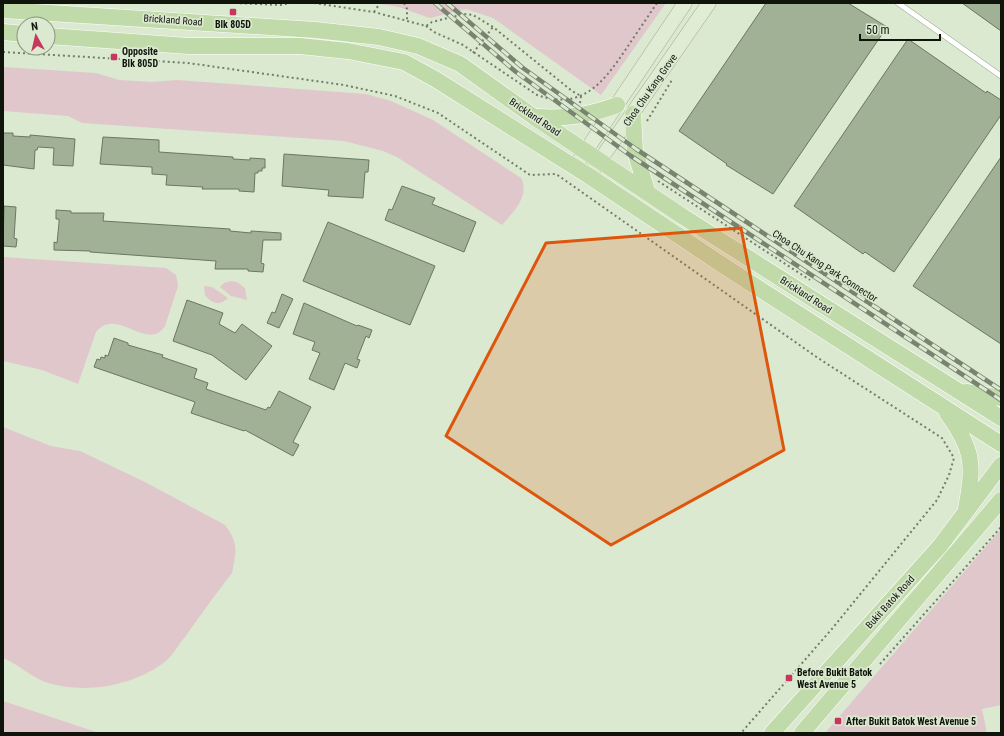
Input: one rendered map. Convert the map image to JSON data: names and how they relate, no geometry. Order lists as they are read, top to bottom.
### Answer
{
  "streets": {
    "main road": ["Brickland Road", "Bukit Batok Road"],
    "street": ["Choa Chu Kang Grove"],
    "path": ["Choa Chu Kang Park Connector"]
  },
  "crossings": [
    ["Brickland Road", "Choa Chu Kang Grove"]
  ],
  "places": {
    "transit": [
      "Blk 805D",
      "Opposite Blk 805D",
      "Before Bukit Batok West Avenue 5",
      "After Bukit Batok West Avenue 5"
    ]
  },
  "scale_bar": "50 m",
  "north": "top"
}
